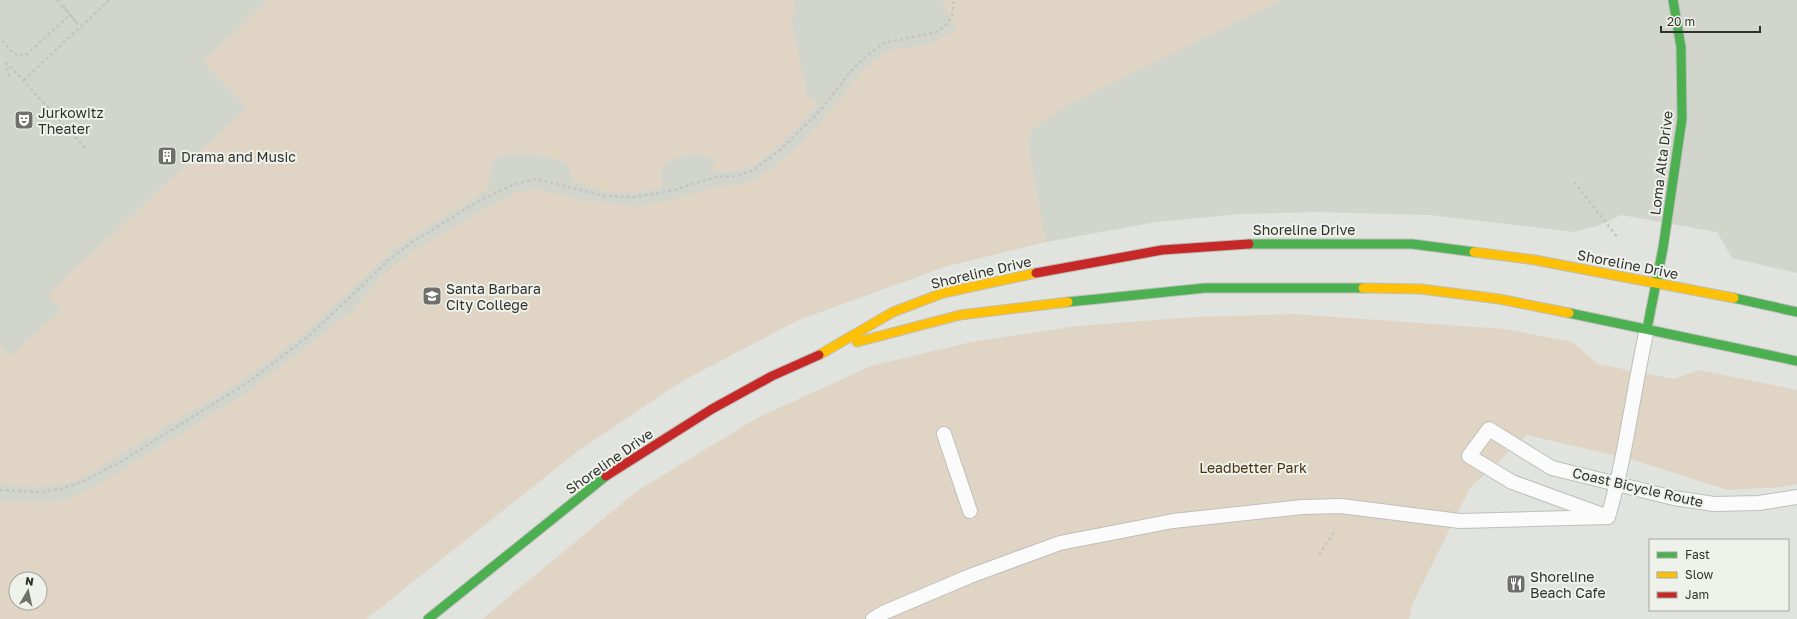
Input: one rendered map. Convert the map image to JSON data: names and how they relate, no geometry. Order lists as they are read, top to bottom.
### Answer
{
  "streets": {
    "main road": ["Loma Alta Drive", "Shoreline Drive"],
    "lane": ["Coast Bicycle Route"]
  },
  "crossings": [
    ["Loma Alta Drive", "Shoreline Drive"]
  ],
  "parks": ["Leadbetter Park"],
  "places": {
    "theatre": ["Jurkowitz Theater"],
    "building": ["Drama and Music"],
    "school or university": ["Santa Barbara City College"],
    "restaurant": ["Shoreline Beach Cafe"]
  },
  "legend": ["Fast", "Slow", "Jam"],
  "scale_bar": "20 m",
  "north": "top"
}
